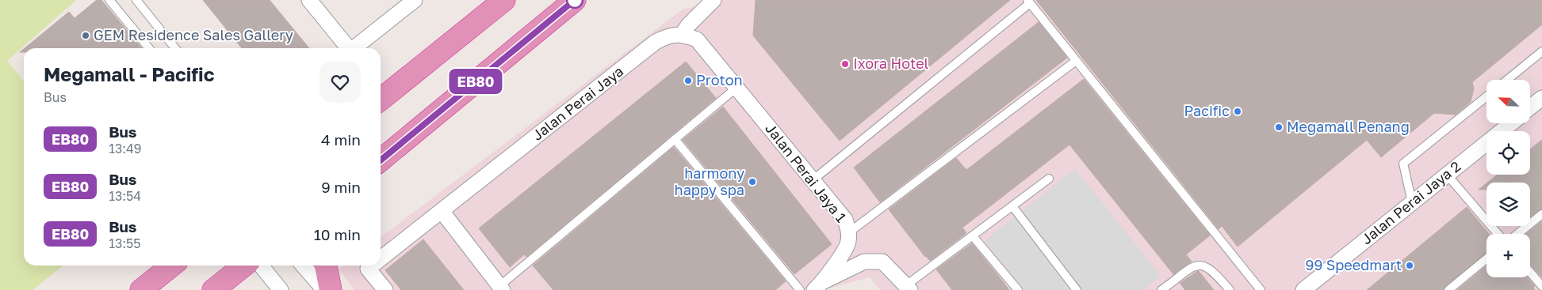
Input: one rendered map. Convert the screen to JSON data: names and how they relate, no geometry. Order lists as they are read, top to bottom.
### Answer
{
  "streets": {
    "street": ["Jalan Perai Jaya", "Jalan Perai Jaya 1", "Jalan Perai Jaya 2"]
  },
  "crossings": [
    ["Jalan Perai Jaya", "Jalan Perai Jaya 1"]
  ],
  "places": [
    "GEM Residence Sales Gallery",
    "Ixora Hotel",
    "Proton",
    "Pacific",
    "Megamall Penang",
    "harmony happy spa",
    "99 Speedmart"
  ],
  "lines": ["bus line EB80"],
  "north": "top left",
  "page": {
    "on_map": "EB80",
    "heading": ["Megamall - Pacific", "Bus"],
    "map_buttons": "+",
    "list": [
      {
        "mark": "EB80",
        "name": "Bus",
        "note": "13:49",
        "value": "4 min"
      },
      {
        "mark": "EB80",
        "name": "Bus",
        "note": "13:54",
        "value": "9 min"
      },
      {
        "mark": "EB80",
        "name": "Bus",
        "note": "13:55",
        "value": "10 min"
      }
    ]
  }
}
